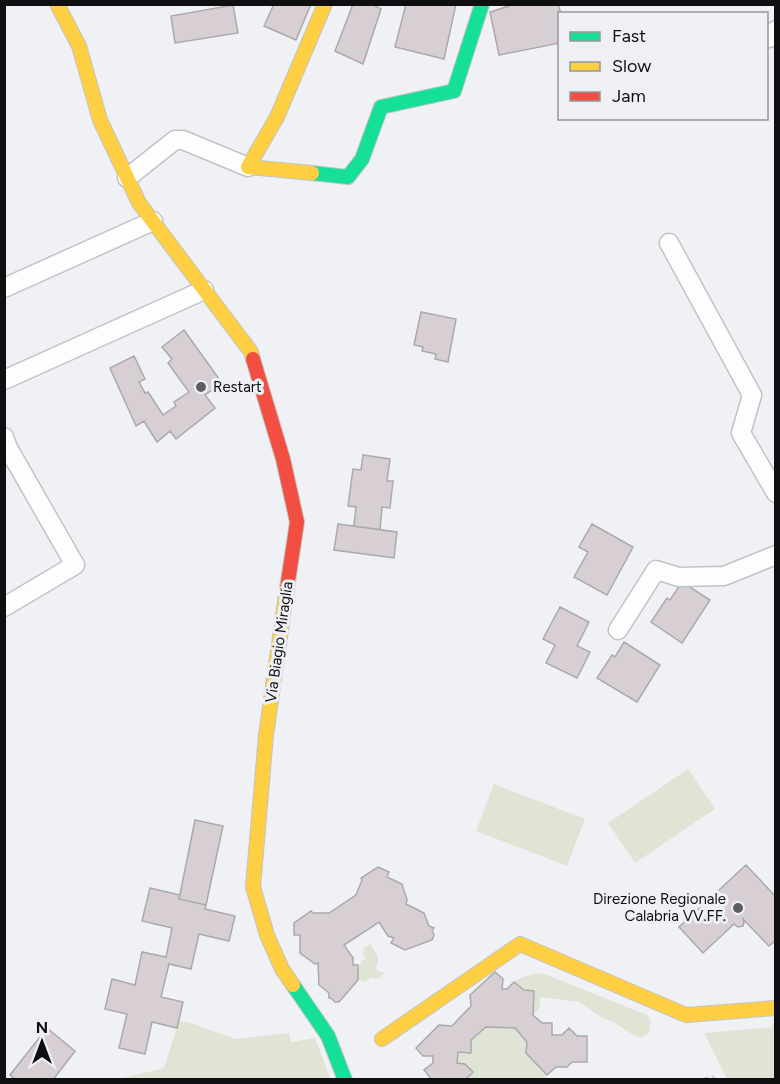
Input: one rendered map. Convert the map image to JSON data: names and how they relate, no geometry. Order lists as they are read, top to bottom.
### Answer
{
  "streets": {
    "street": ["Via Biagio Miraglia"]
  },
  "places": ["Restart", "Direzione Regionale Calabria VV.FF."],
  "legend": ["Fast", "Slow", "Jam"],
  "north": "top"
}
